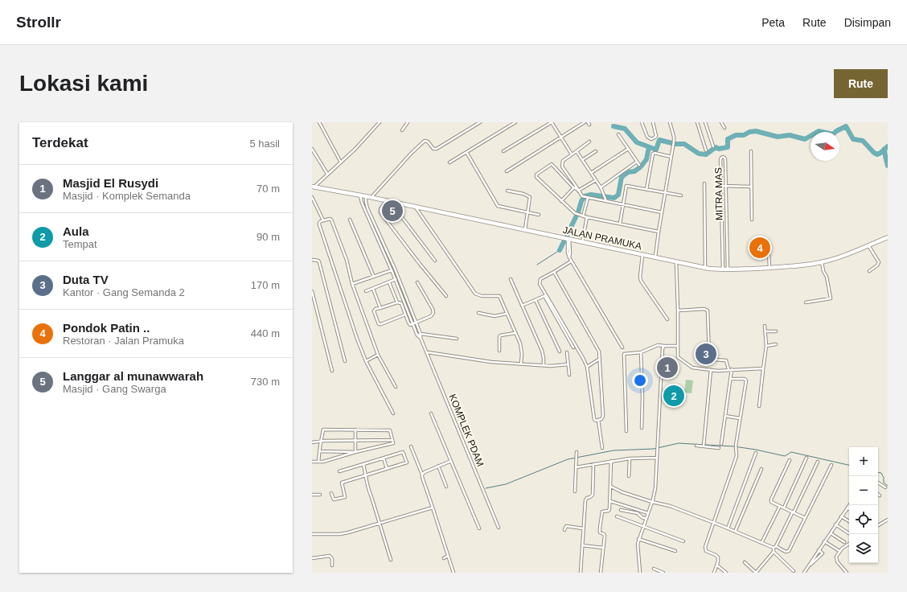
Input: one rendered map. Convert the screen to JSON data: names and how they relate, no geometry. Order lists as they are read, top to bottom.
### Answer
{
  "streets": {
    "main road": ["JALAN PRAMUKA"],
    "street": ["MITRA MAS", "KOMPLEK PDAM"]
  },
  "crossings": [
    ["MITRA MAS", "JALAN PRAMUKA"],
    ["JALAN PRAMUKA", "KOMPLEK PDAM"]
  ],
  "north": "right",
  "page": {
    "header": "Strollr",
    "nav": ["Peta", "Rute", "Disimpan"],
    "buttons": "Rute",
    "title": "Lokasi kami",
    "heading": ["Terdekat", "5 hasil"],
    "list": [
      {
        "mark": "1",
        "name": "Masjid El Rusydi",
        "note": "Masjid · Komplek Semanda",
        "value": "70 m"
      },
      {
        "mark": "2",
        "name": "Aula",
        "note": "Tempat",
        "value": "90 m"
      },
      {
        "mark": "3",
        "name": "Duta TV",
        "note": "Kantor · Gang Semanda 2",
        "value": "170 m"
      },
      {
        "mark": "4",
        "name": "Pondok Patin ..",
        "note": "Restoran · Jalan Pramuka",
        "value": "440 m"
      },
      {
        "mark": "5",
        "name": "Langgar al munawwarah",
        "note": "Masjid · Gang Swarga",
        "value": "730 m"
      }
    ],
    "pins": [
      "5",
      "4",
      "3",
      "1",
      "2"
    ],
    "map_buttons": ["+", "−"]
  }
}
